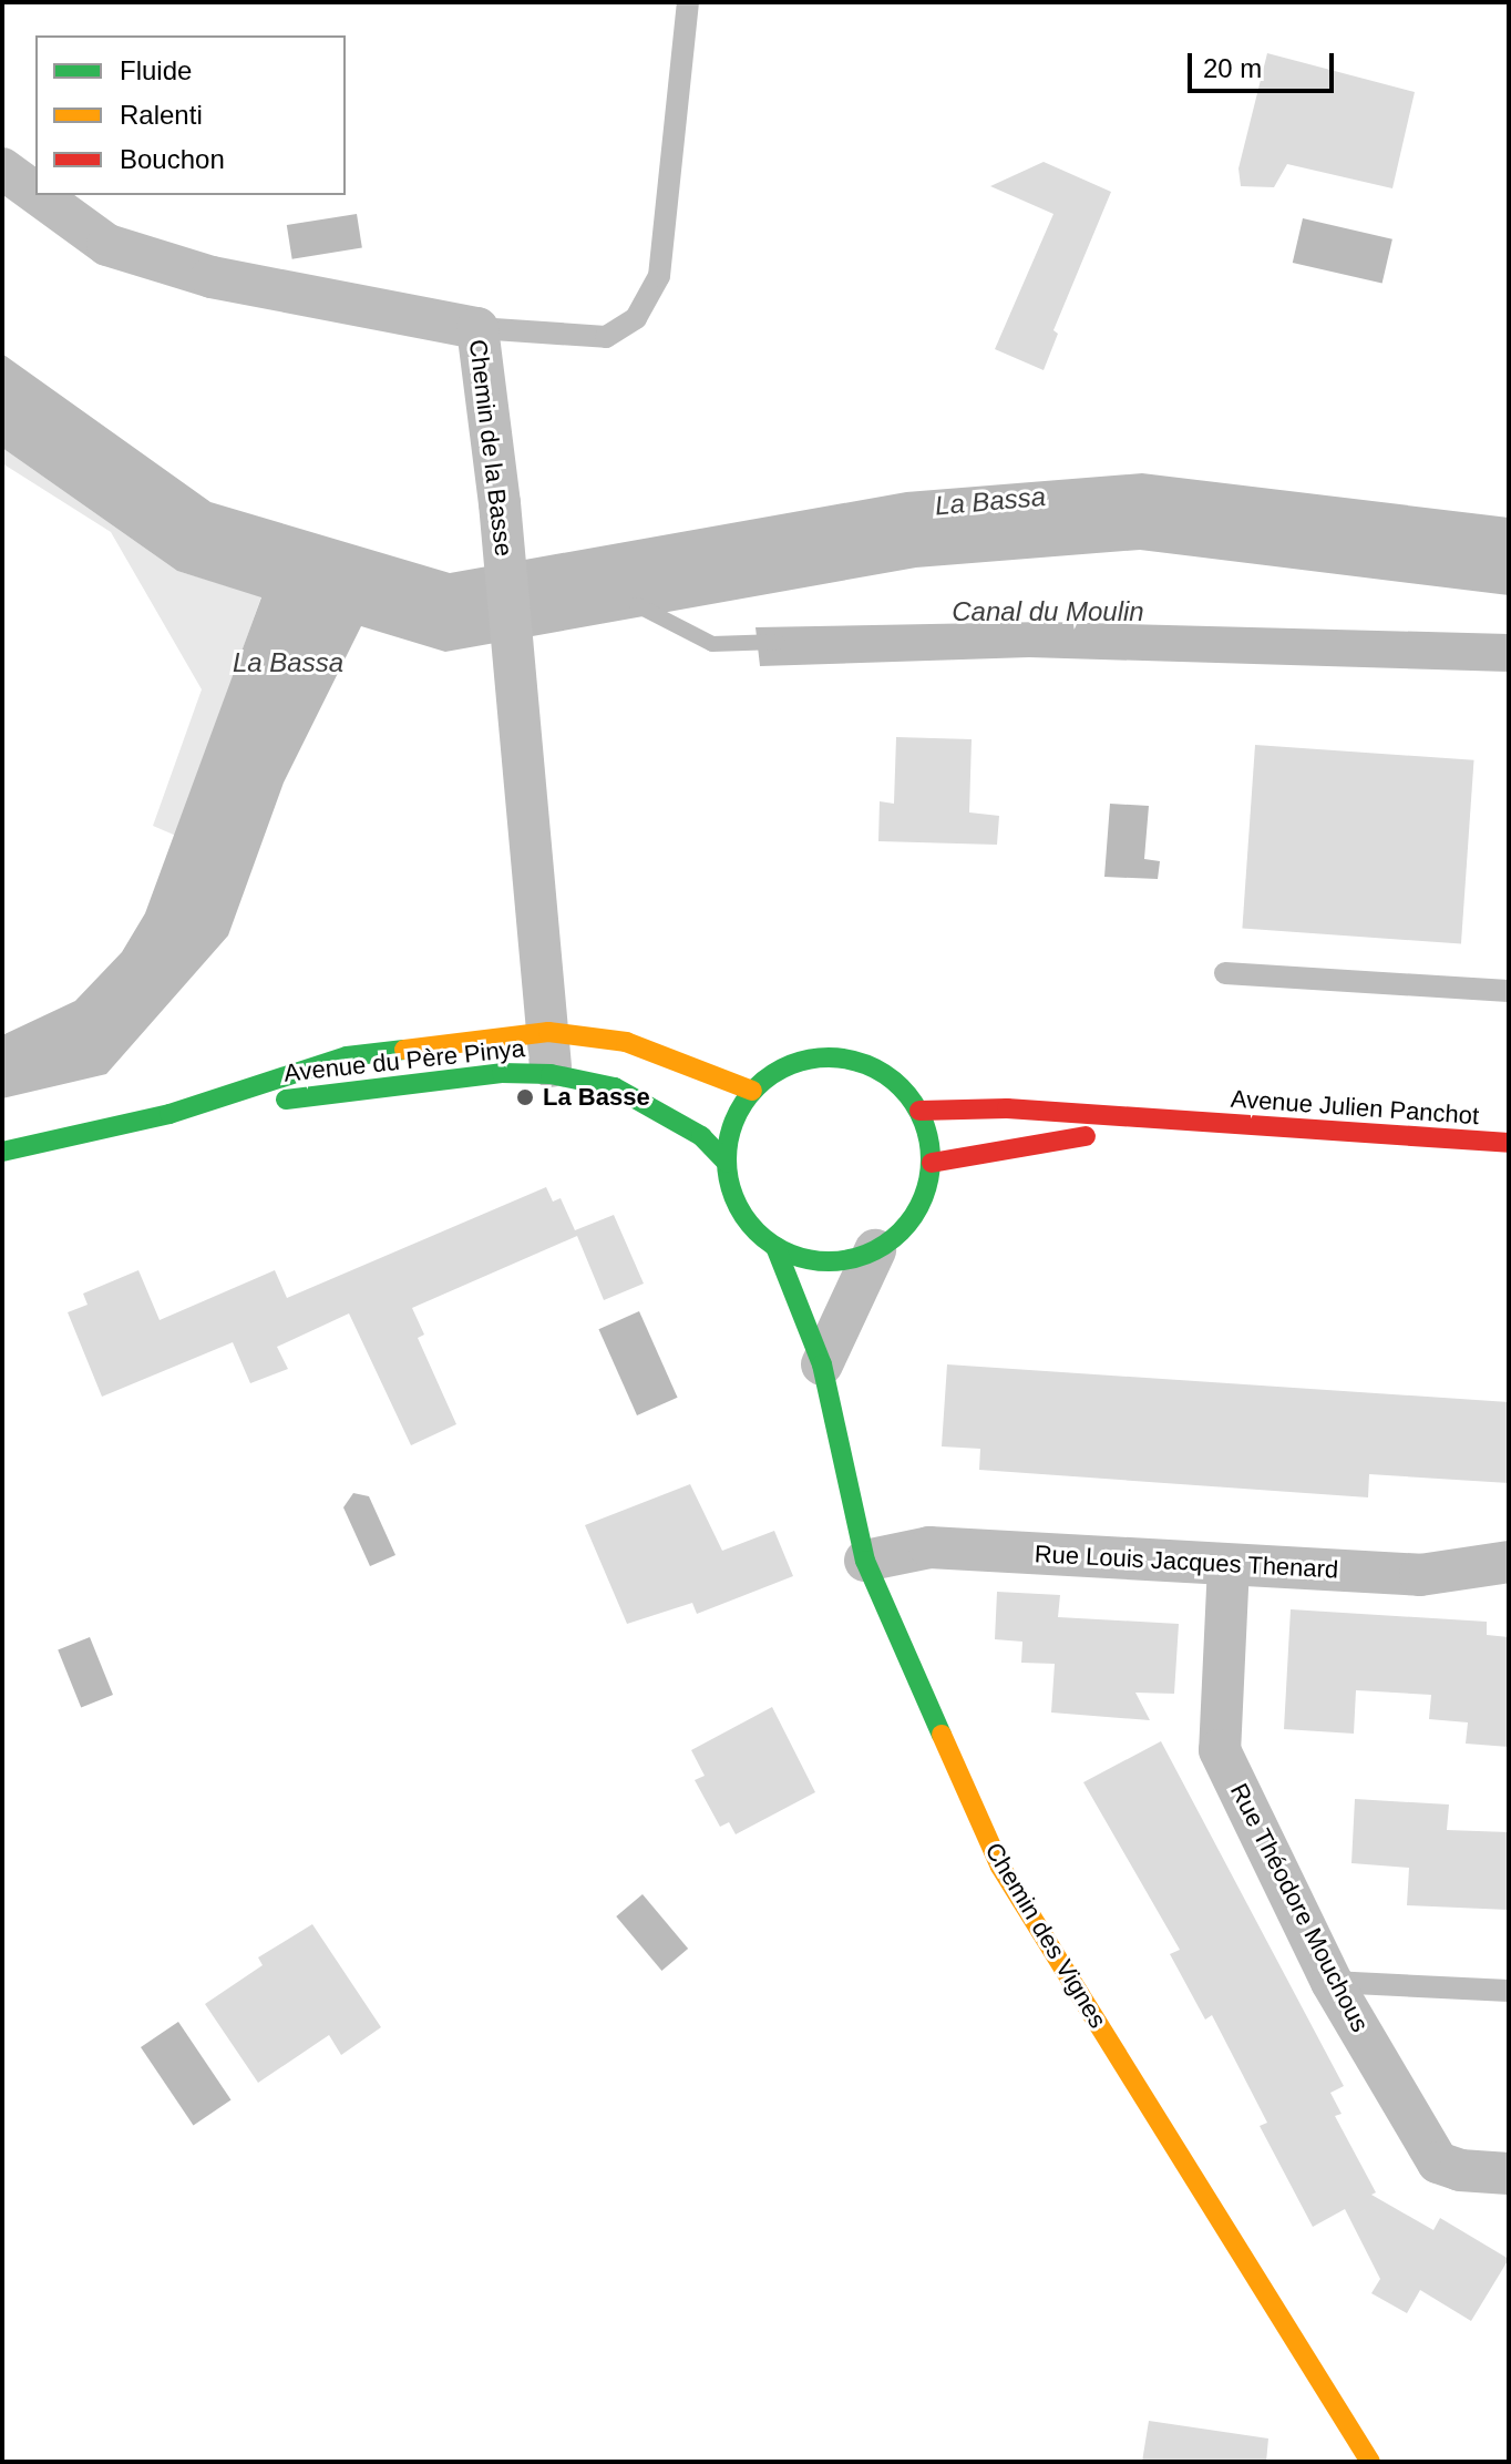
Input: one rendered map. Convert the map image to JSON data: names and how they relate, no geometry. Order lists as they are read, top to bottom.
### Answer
{
  "streets": {
    "main road": ["Avenue du Père Pinya", "Avenue Julien Panchot", "Chemin des Vignes"],
    "street": ["Chemin de la Basse", "Rue Louis Jacques Thenard", "Rue Théodore Mouchous"]
  },
  "crossings": [
    ["Chemin de la Basse", "Avenue du Père Pinya"],
    ["Avenue du Père Pinya", "Avenue Julien Panchot"],
    ["Avenue du Père Pinya", "Chemin des Vignes"],
    ["Avenue Julien Panchot", "Chemin des Vignes"],
    ["Rue Louis Jacques Thenard", "Rue Théodore Mouchous"],
    ["Rue Louis Jacques Thenard", "Chemin des Vignes"]
  ],
  "water": ["La Bassa", "Canal du Moulin"],
  "places": ["La Basse"],
  "legend": ["Fluide", "Ralenti", "Bouchon"],
  "scale_bar": "20 m"
}
